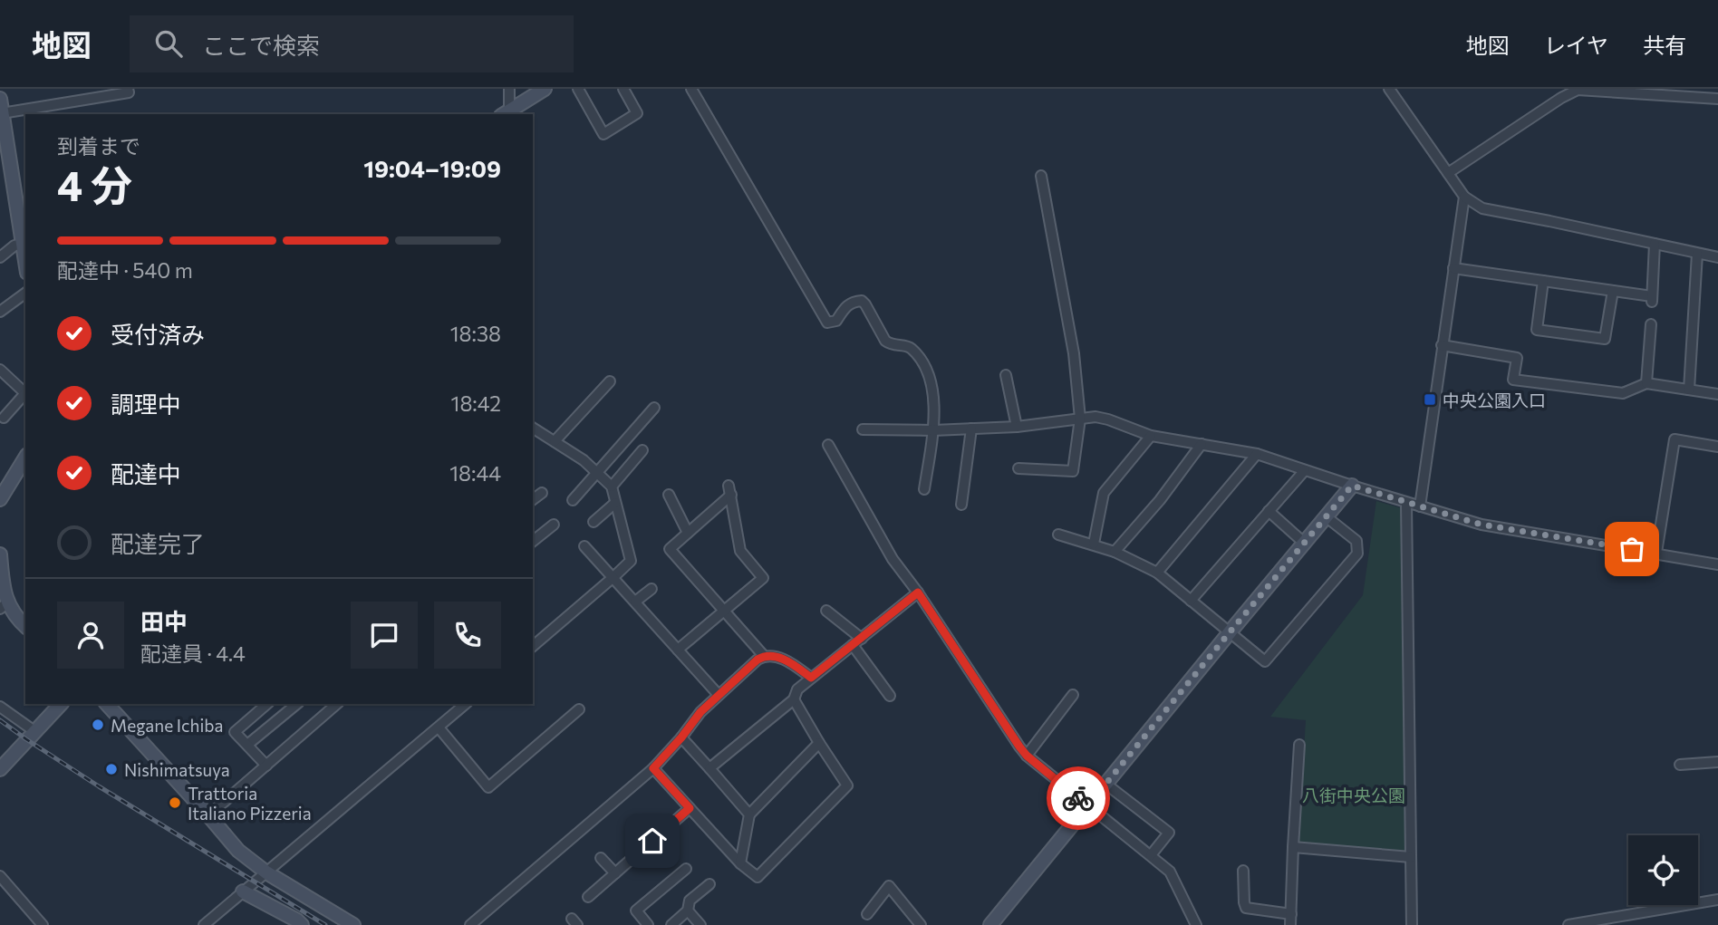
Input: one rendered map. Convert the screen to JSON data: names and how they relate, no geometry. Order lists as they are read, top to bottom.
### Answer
{
  "parks": ["八街中央公園"],
  "places": {
    "transit": ["中央公園入口"],
    "other": ["Megane Ichiba", "Nishimatsuya", "Trattoria Italiano Pizzeria"]
  },
  "page": {
    "header": "地図",
    "search": "ここで検索",
    "nav": ["地図", "レイヤ", "共有"],
    "heading": ["4 分", "到着まで", "19:04–19:09"],
    "panel": ["田中", "配達員 · 4.4"],
    "bar": "配達中 · 540 m",
    "list": [
      ["受付済み", "18:38"],
      ["調理中", "18:42"],
      ["配達中", "18:44"],
      "配達完了"
    ]
  }
}
